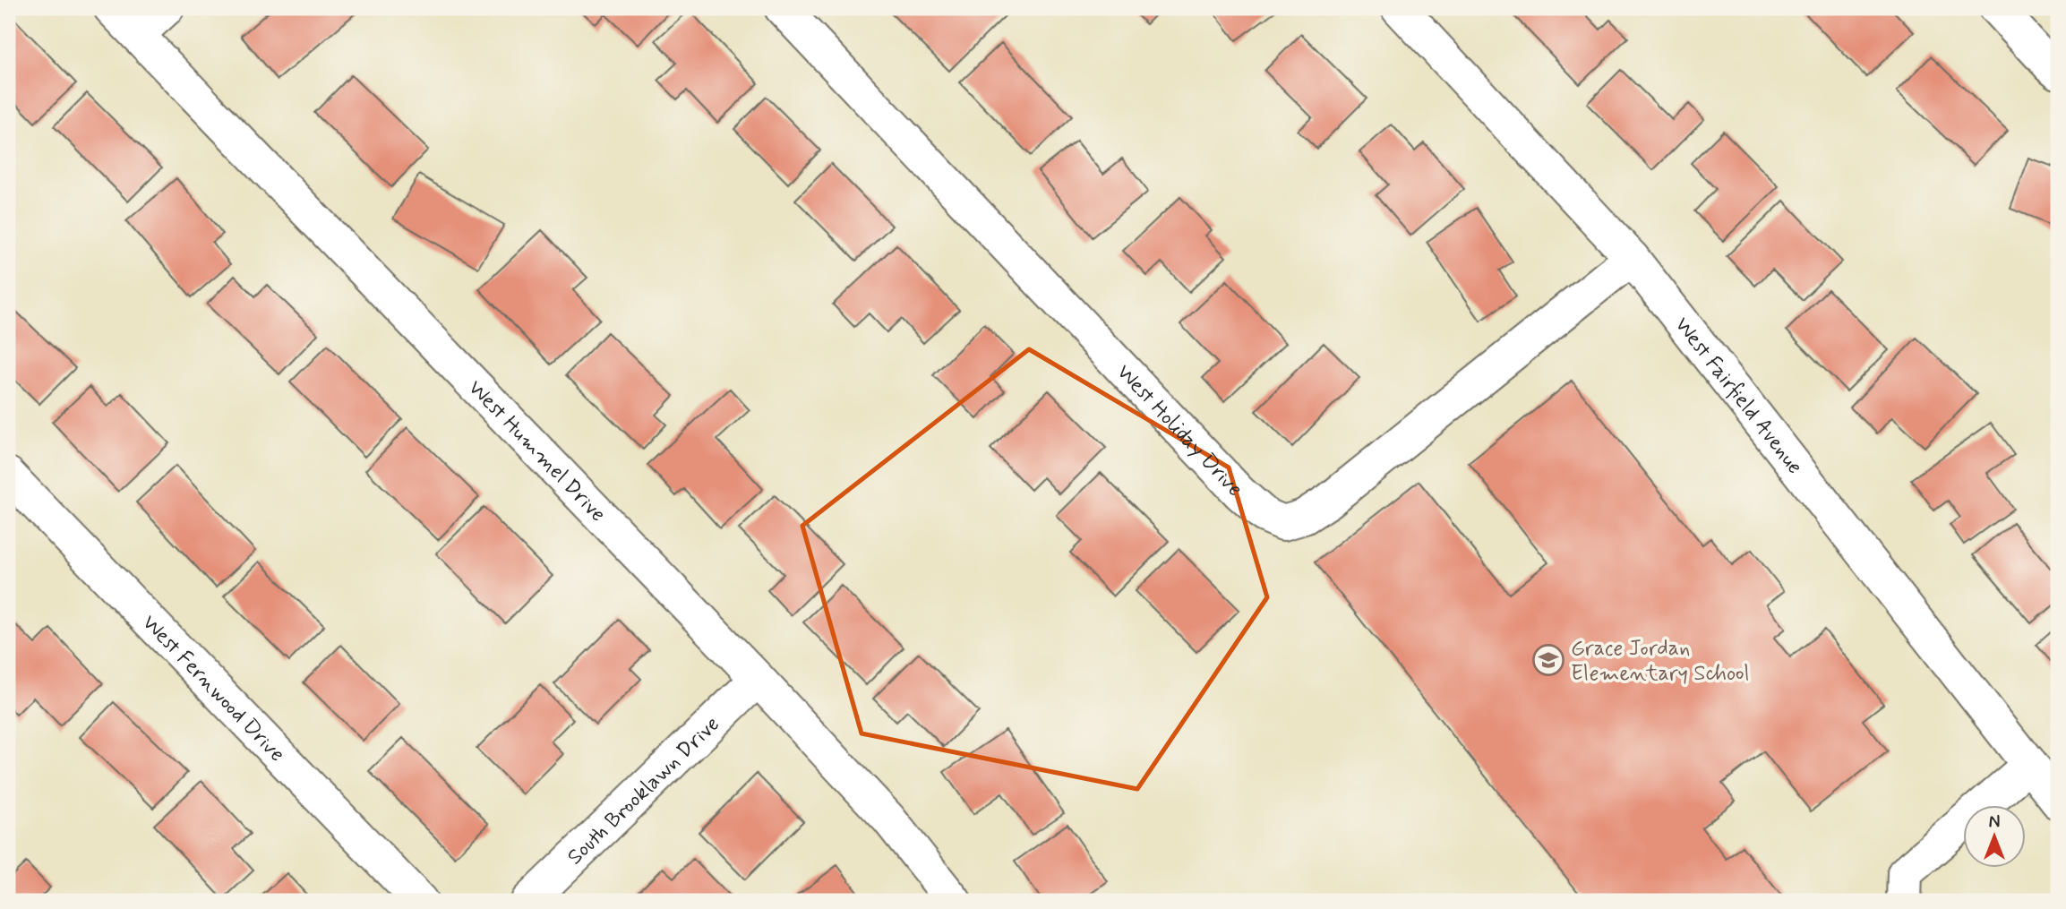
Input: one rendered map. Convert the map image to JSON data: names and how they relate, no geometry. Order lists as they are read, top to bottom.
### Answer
{
  "streets": {
    "street": [
      "West Fairfield Avenue",
      "West Holiday Drive",
      "West Hummel Drive",
      "West Fernwood Drive",
      "South Brooklawn Drive"
    ]
  },
  "crossings": [
    ["West Fairfield Avenue", "West Holiday Drive"],
    ["West Hummel Drive", "South Brooklawn Drive"]
  ],
  "places": {
    "school or university": ["Grace Jordan Elementary School"]
  },
  "north": "top"
}
